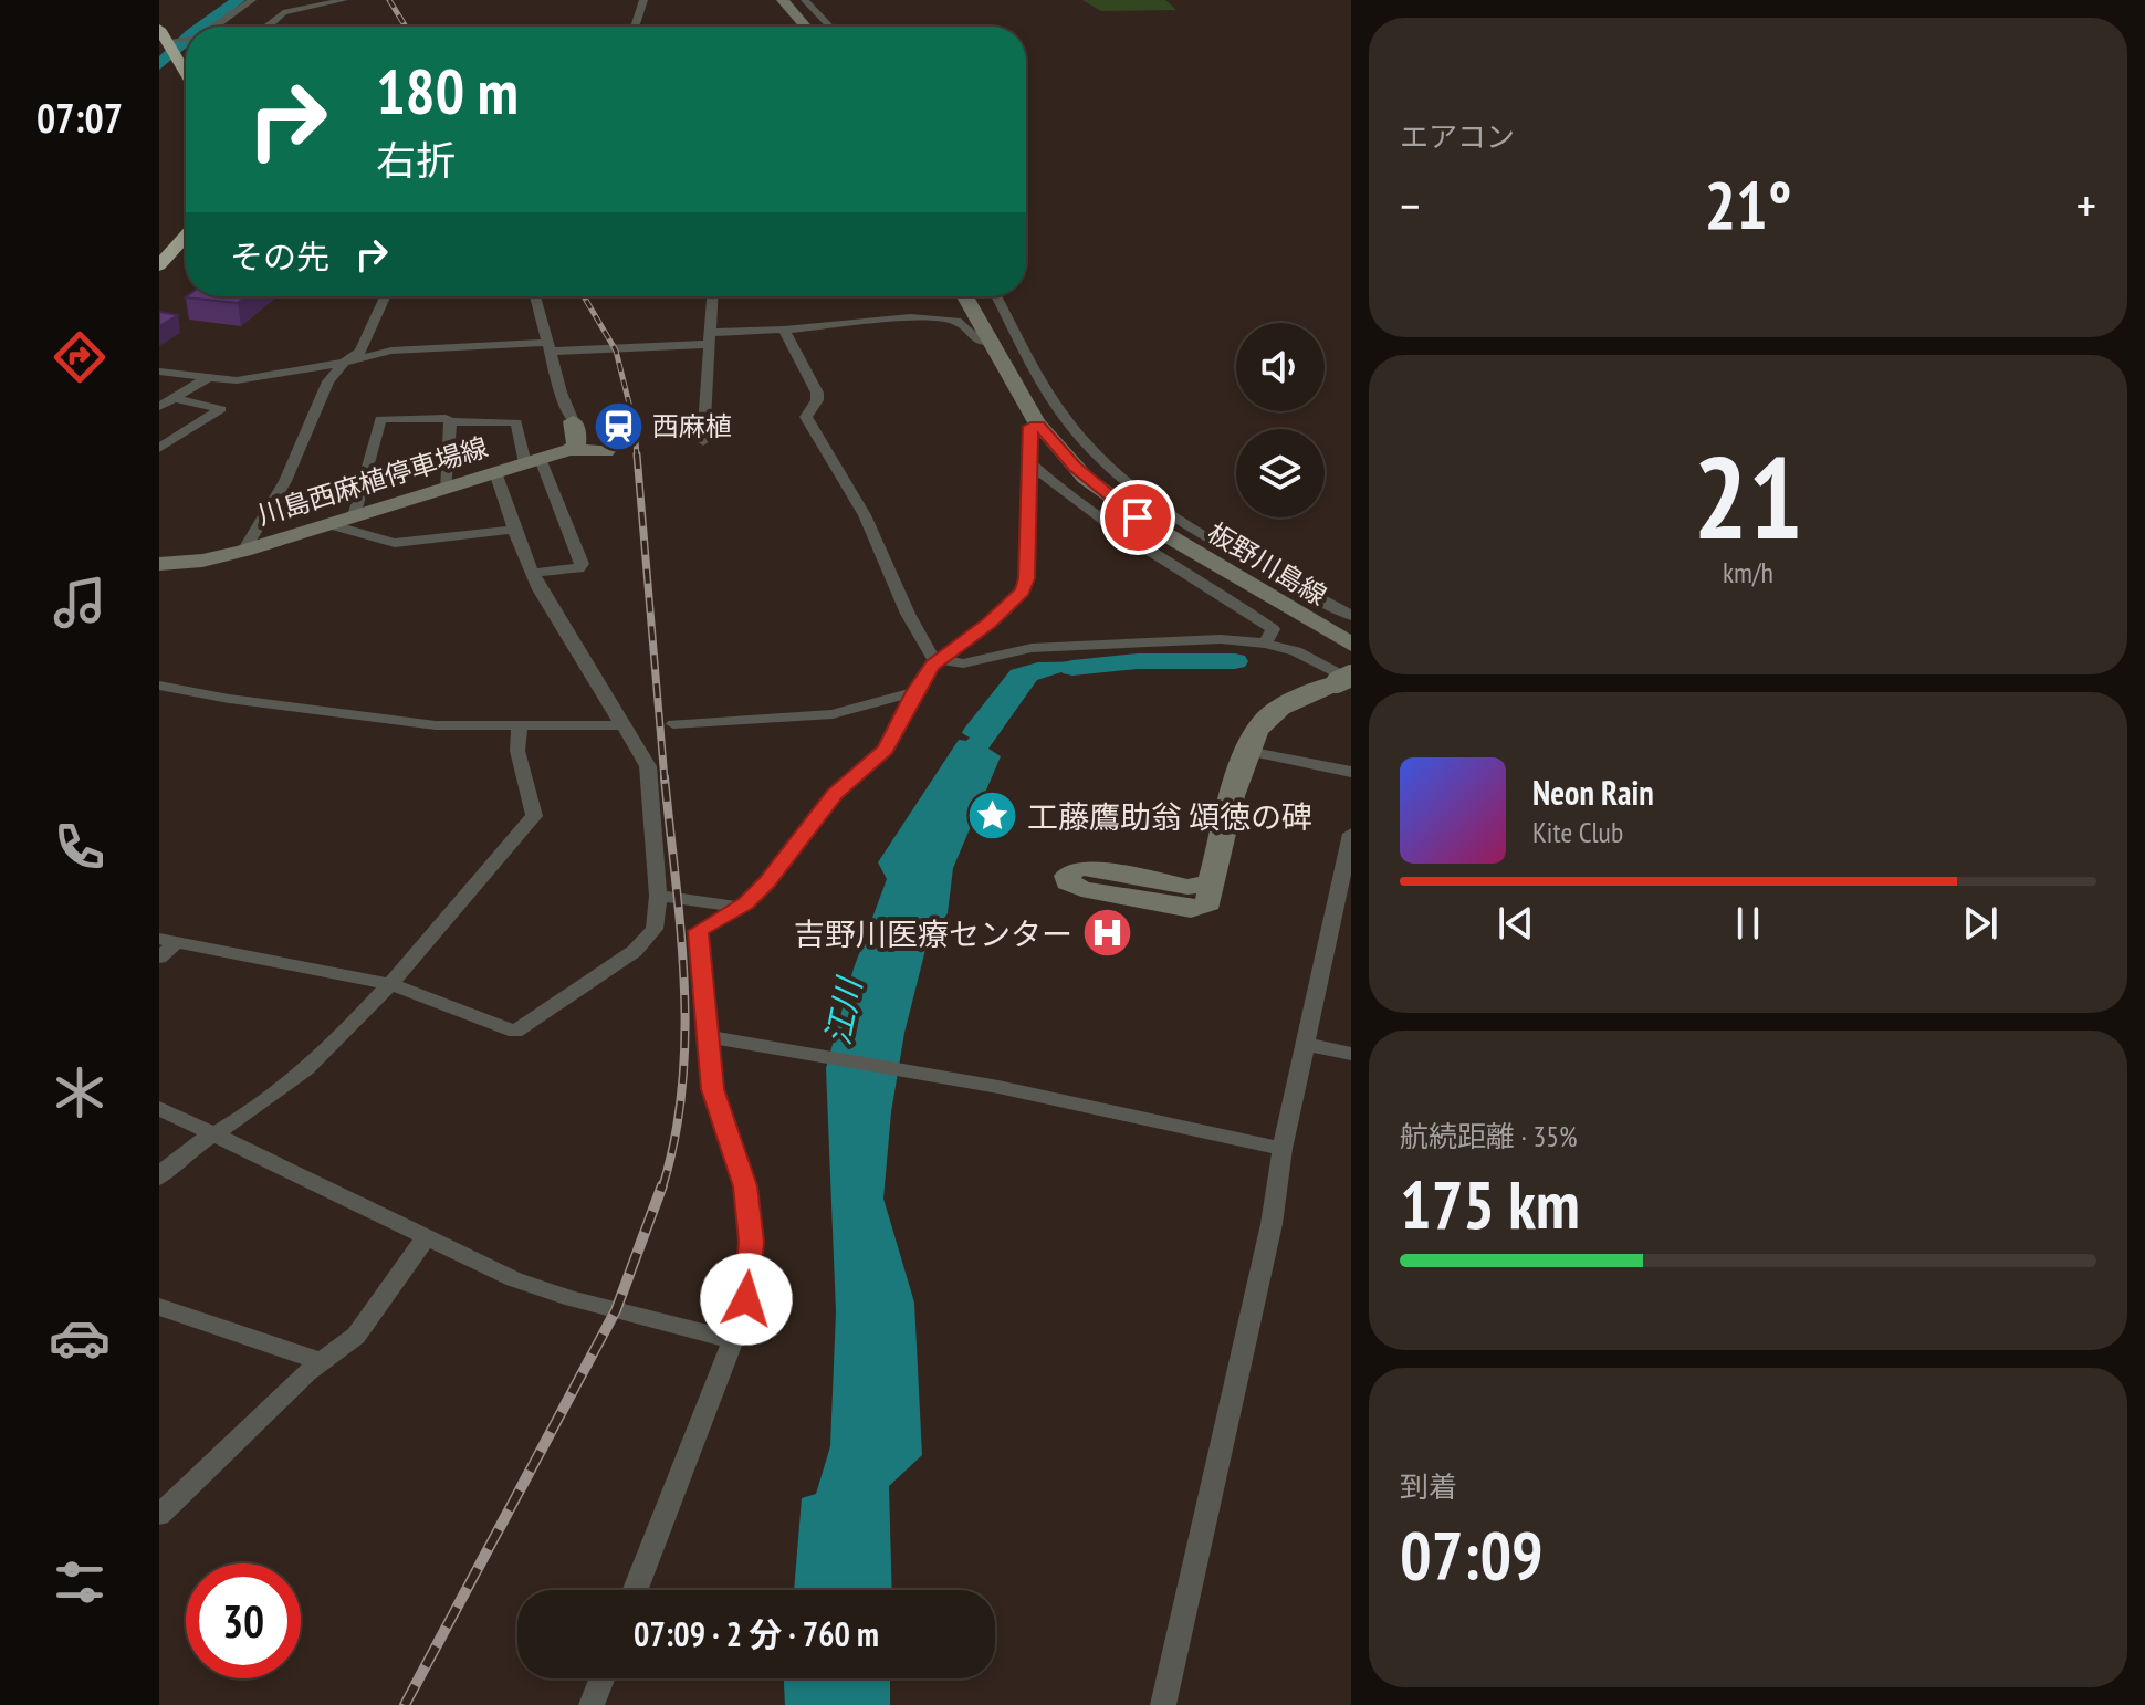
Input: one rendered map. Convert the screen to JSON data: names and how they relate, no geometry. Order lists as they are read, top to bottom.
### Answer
{
  "streets": {
    "main road": ["川島西麻植停車場線", "板野川島線"]
  },
  "water": ["江川"],
  "places": {
    "station": ["西麻植"],
    "place": ["工藤鷹助翁 頌徳の碑"],
    "hospital": ["吉野川医療センター"]
  },
  "page": {
    "tabs": "07:07",
    "tile": [
      "エアコン",
      ["21", "km/h"],
      ["航続距離 · 35%", "175 km"],
      ["到着", "07:09"]
    ],
    "turn": ["180 m", "右折"],
    "heat": ["−", "21°", "+"],
    "then": "その先",
    "song": ["Neon Rain", "Kite Club"],
    "limit": "30",
    "trip": "07:09 · 2 分 · 760 m"
  }
}
